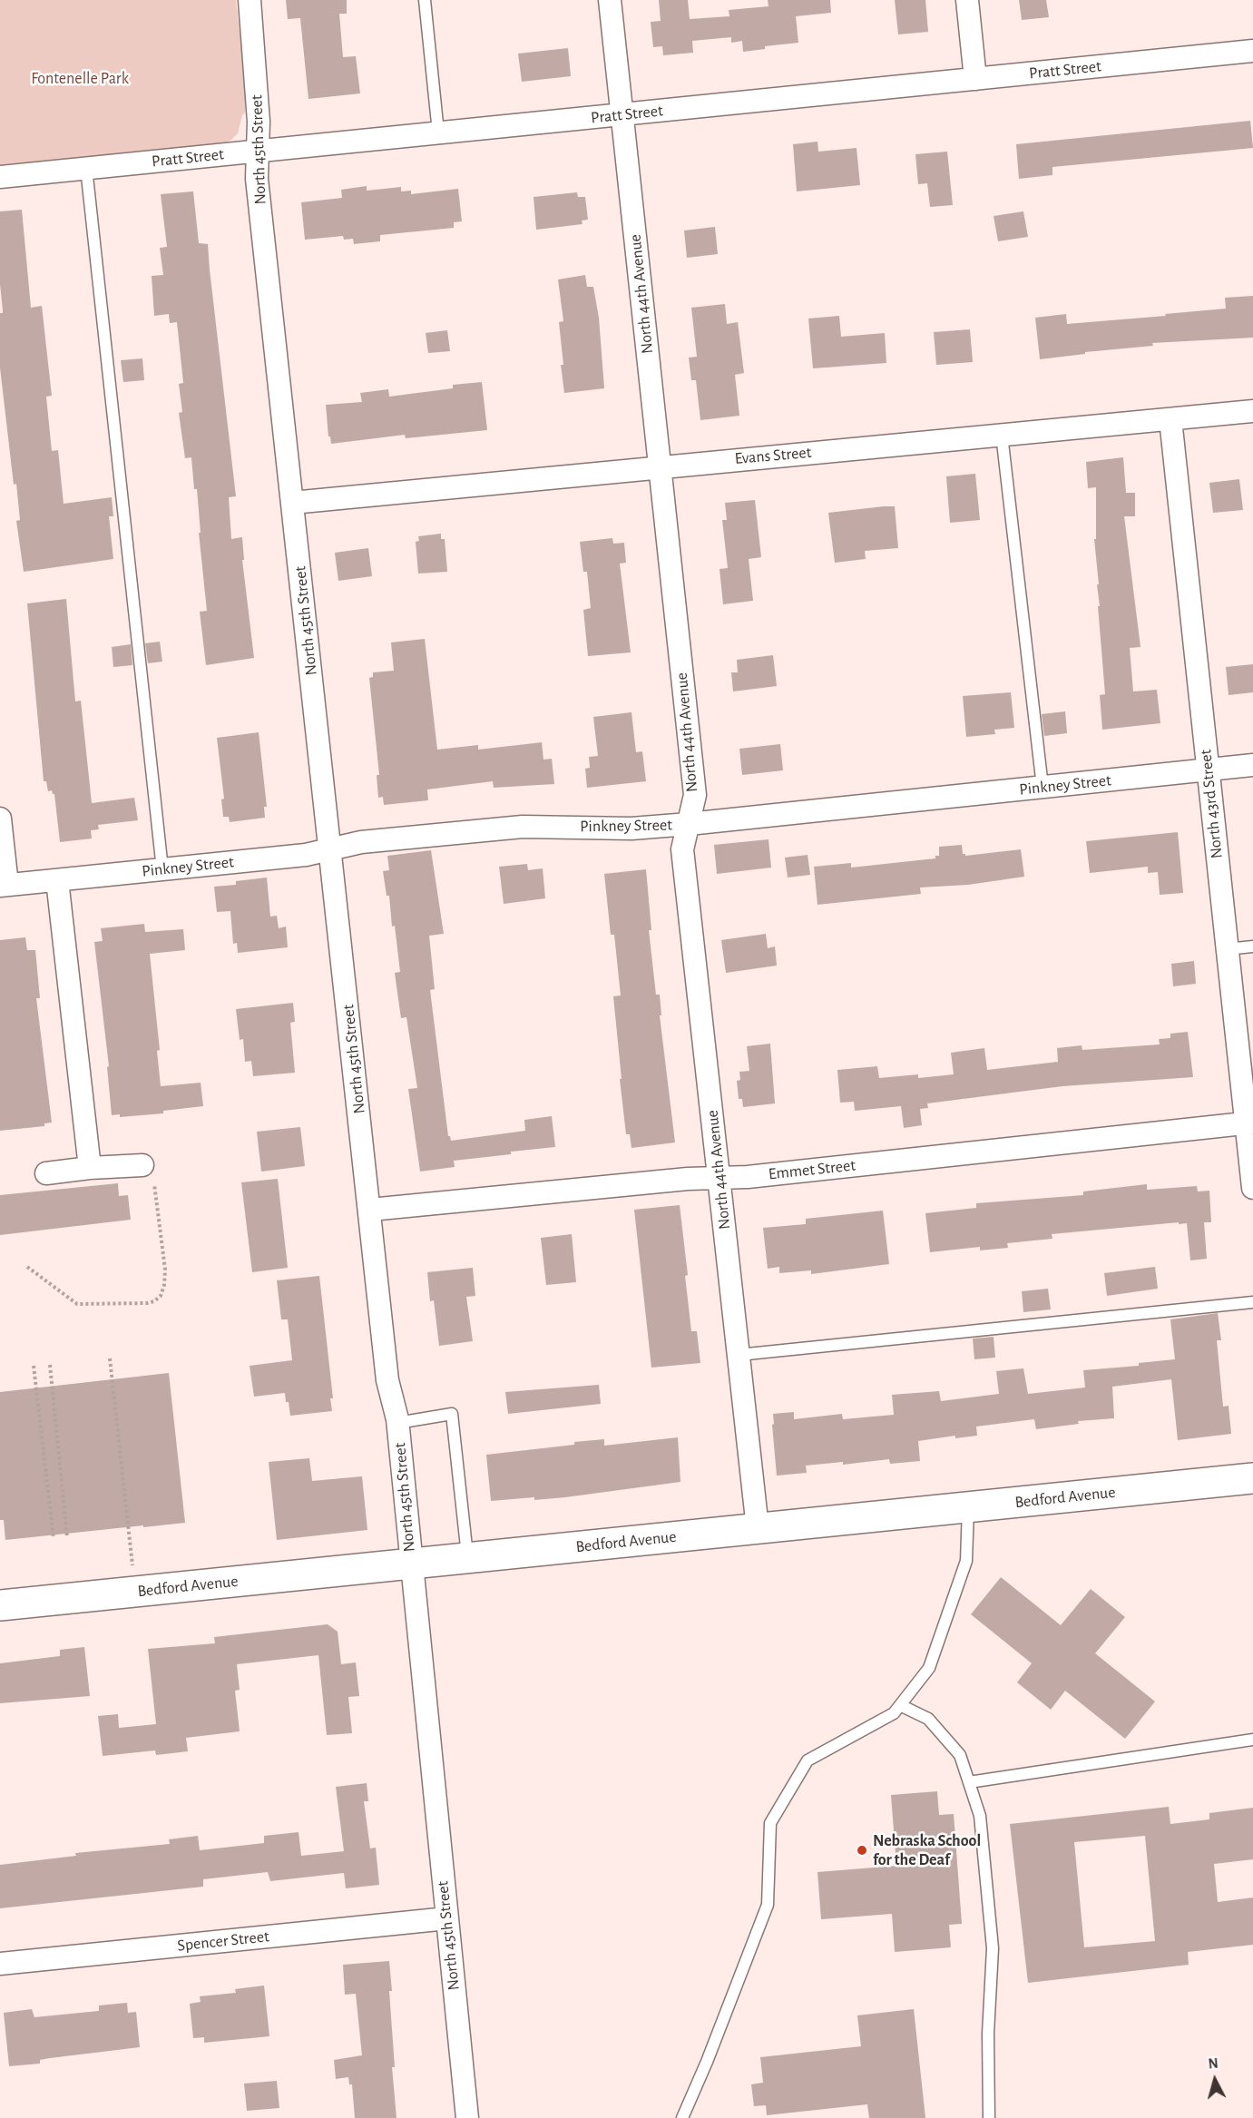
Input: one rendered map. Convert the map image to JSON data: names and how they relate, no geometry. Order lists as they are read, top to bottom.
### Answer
{
  "streets": {
    "street": [
      "Pratt Street",
      "North 45th Street",
      "North 44th Avenue",
      "Evans Street",
      "Pinkney Street",
      "North 43rd Street",
      "Emmet Street",
      "Bedford Avenue",
      "Spencer Street"
    ]
  },
  "crossings": [
    ["Pratt Street", "North 45th Street"],
    ["Pratt Street", "North 44th Avenue"],
    ["North 45th Street", "Evans Street"],
    ["North 45th Street", "Pinkney Street"],
    ["North 45th Street", "Emmet Street"],
    ["North 45th Street", "Bedford Avenue"],
    ["North 45th Street", "Spencer Street"],
    ["North 44th Avenue", "Evans Street"],
    ["North 44th Avenue", "Pinkney Street"],
    ["North 44th Avenue", "Emmet Street"],
    ["North 44th Avenue", "Bedford Avenue"],
    ["Evans Street", "North 43rd Street"],
    ["Pinkney Street", "North 43rd Street"],
    ["North 43rd Street", "Emmet Street"]
  ],
  "parks": ["Fontenelle Park"],
  "places": ["Nebraska School for the Deaf"],
  "north": "top"
}
